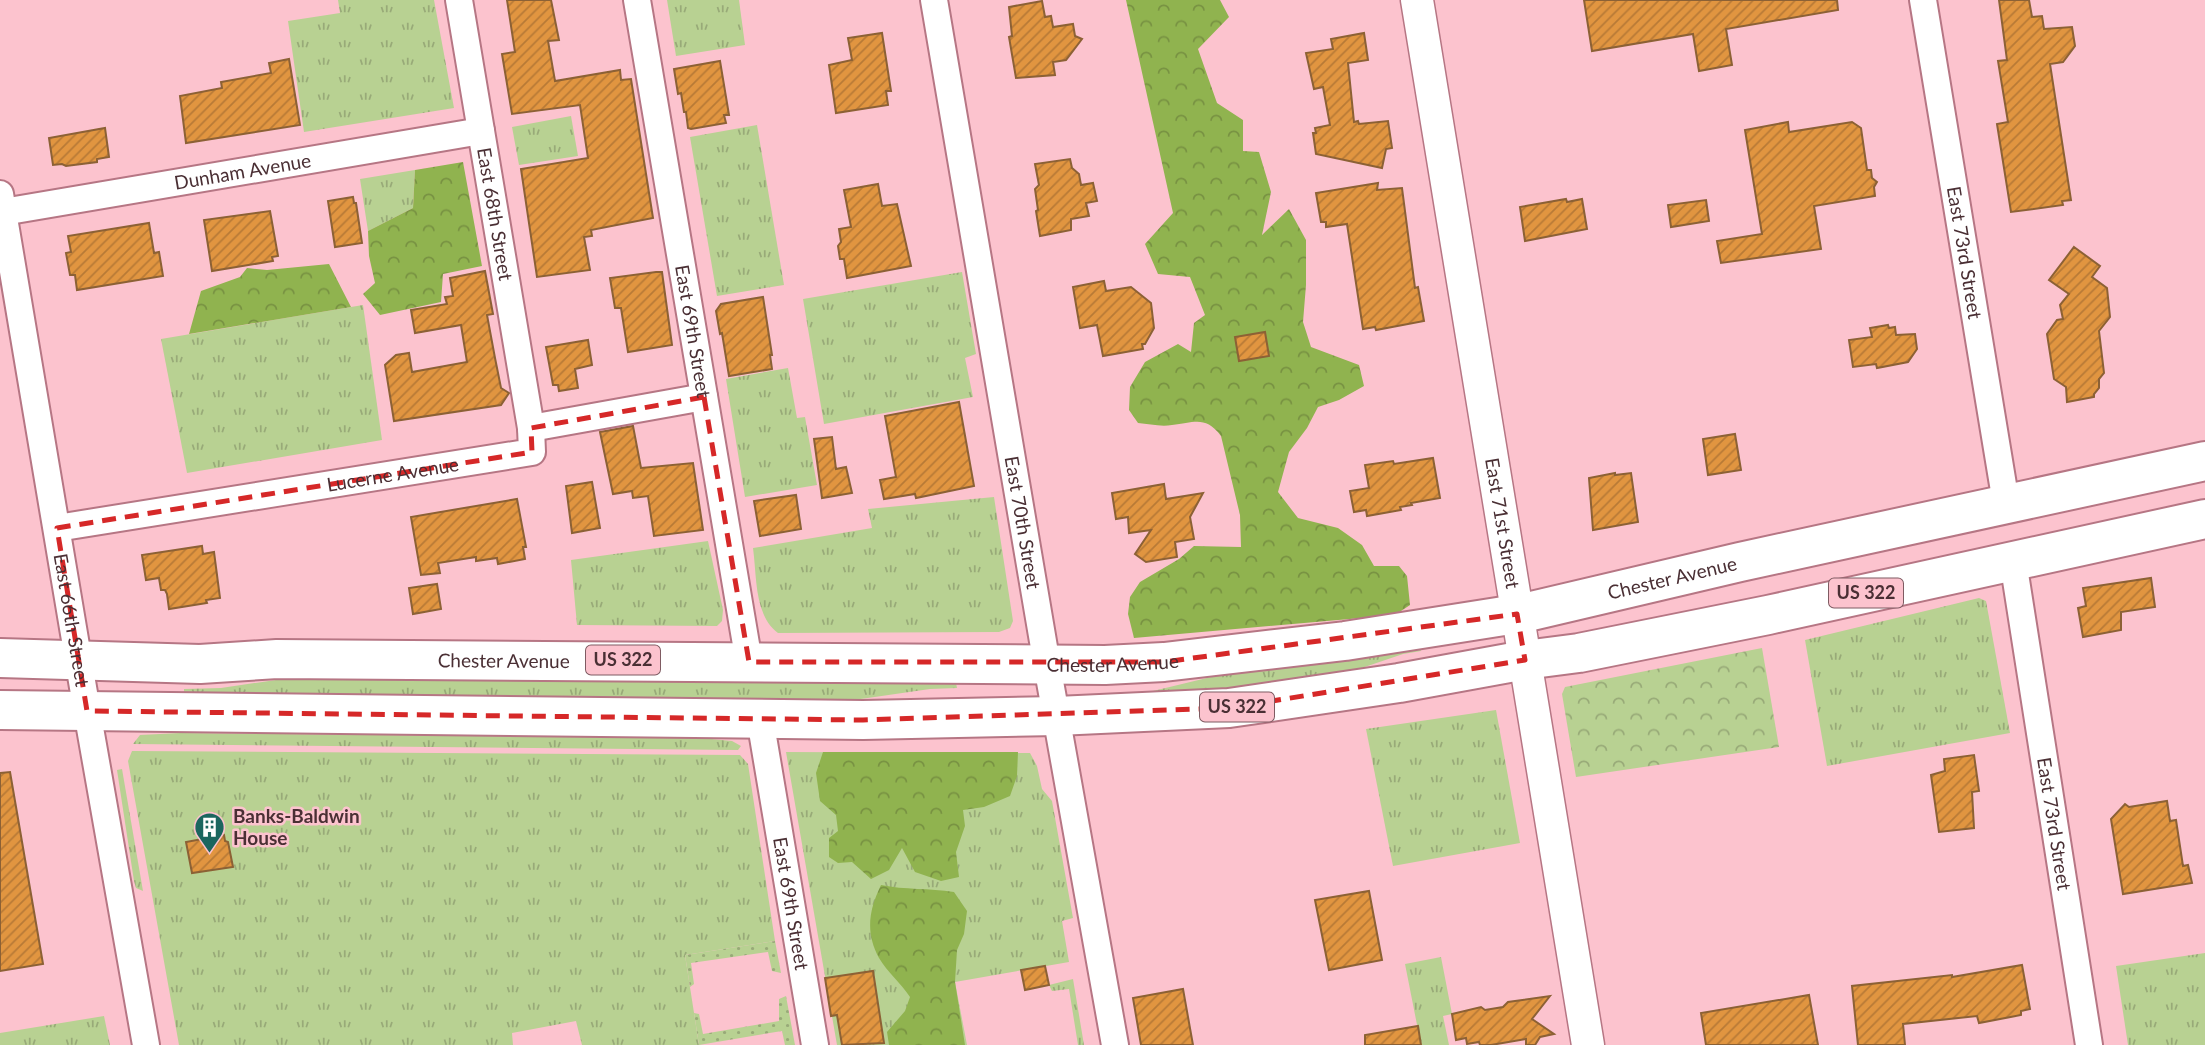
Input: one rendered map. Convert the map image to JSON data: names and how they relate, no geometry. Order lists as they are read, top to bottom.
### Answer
{
  "streets": {
    "main road": ["Chester Avenue", "US 322"],
    "street": [
      "Dunham Avenue",
      "East 68th Street",
      "East 73rd Street",
      "East 69th Street",
      "Lucerne Avenue",
      "East 70th Street",
      "East 71st Street",
      "East 66th Street"
    ]
  },
  "crossings": [
    ["Dunham Avenue", "East 68th Street"],
    ["Dunham Avenue", "East 66th Street"],
    ["East 68th Street", "Lucerne Avenue"],
    ["East 73rd Street", "Chester Avenue"],
    ["East 73rd Street", "US 322"],
    ["East 69th Street", "Chester Avenue"],
    ["East 69th Street", "US 322"],
    ["Lucerne Avenue", "East 66th Street"],
    ["East 70th Street", "Chester Avenue"],
    ["East 70th Street", "US 322"],
    ["East 71st Street", "Chester Avenue"],
    ["East 71st Street", "US 322"],
    ["Chester Avenue", "East 66th Street"],
    ["US 322", "East 66th Street"]
  ],
  "places": {
    "building": ["Banks-Baldwin House"]
  }
}
